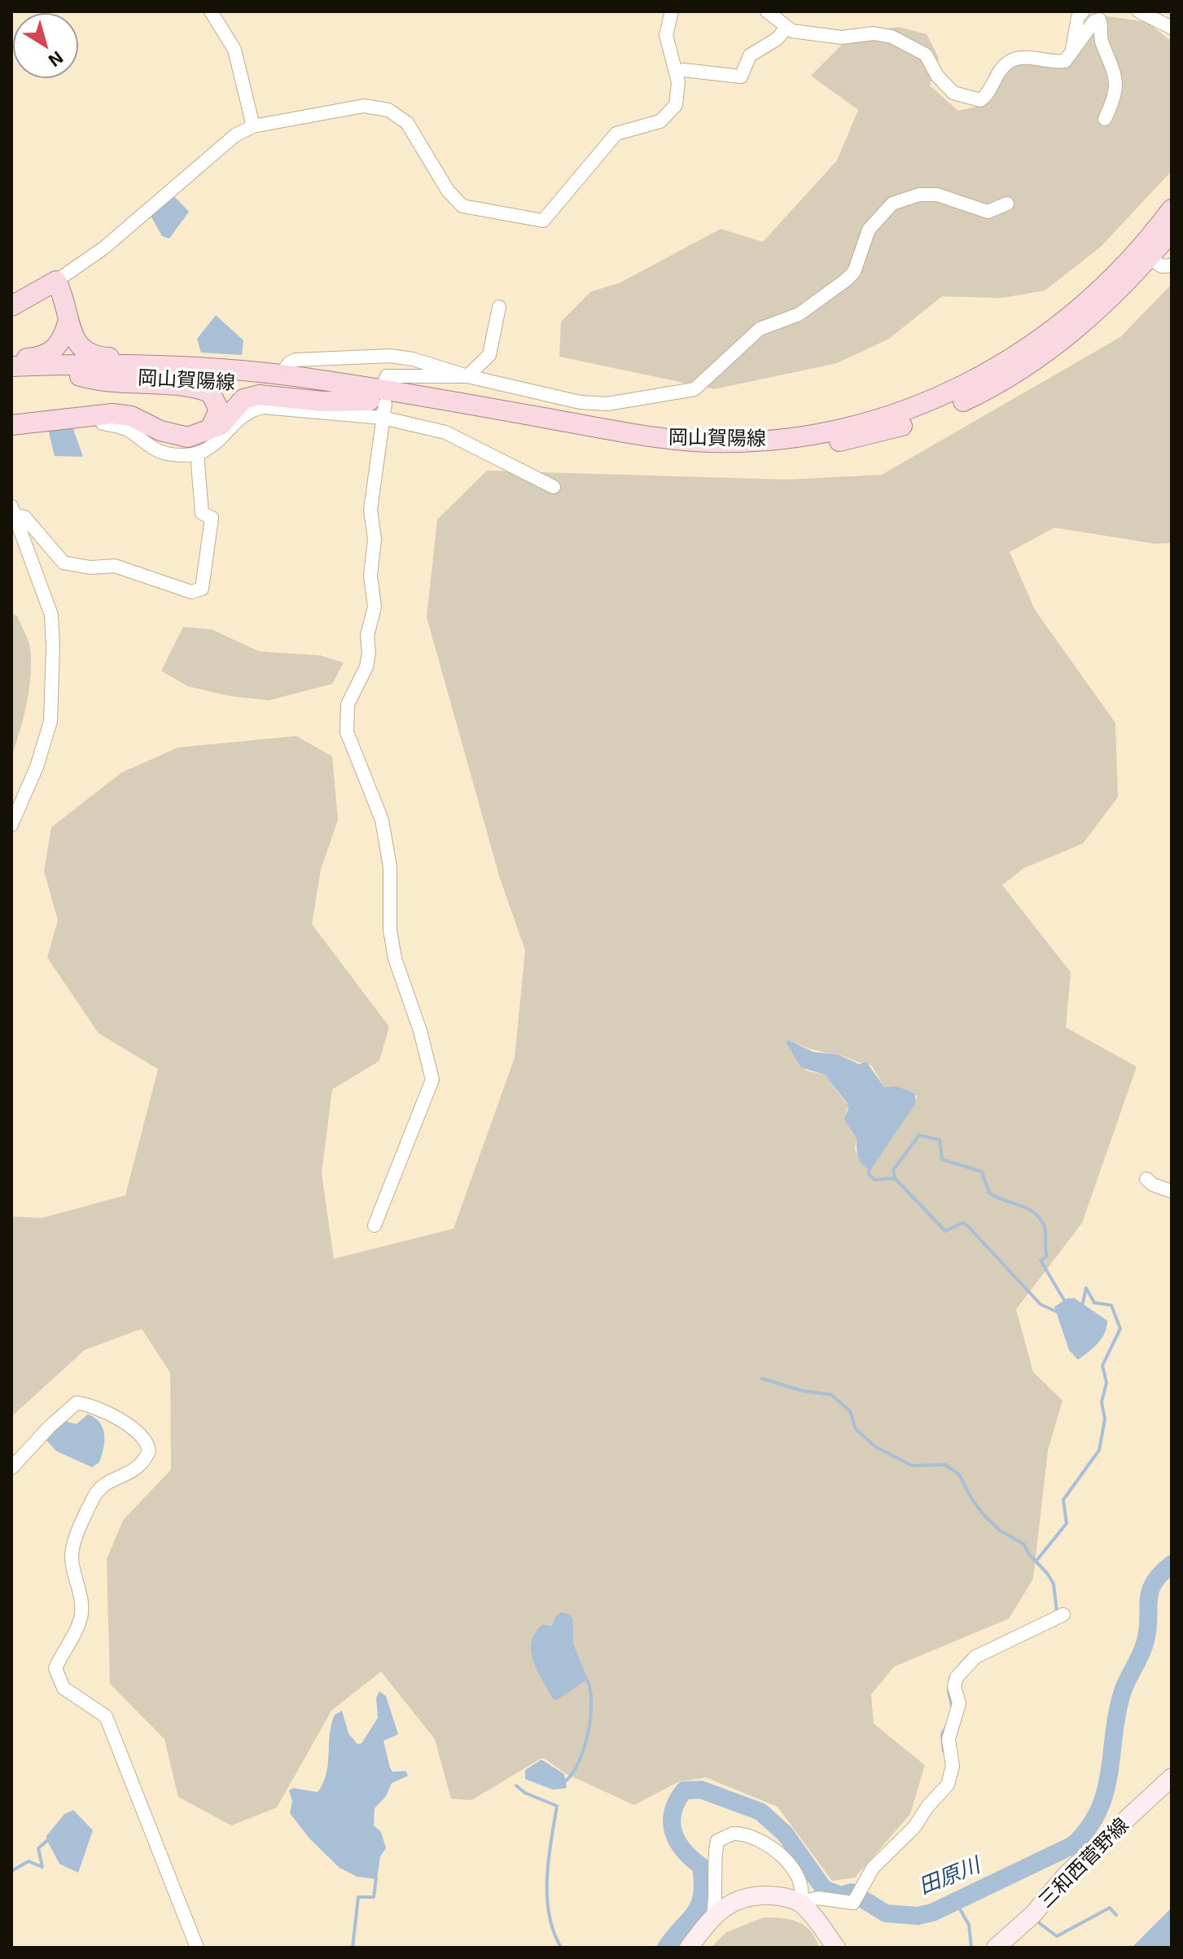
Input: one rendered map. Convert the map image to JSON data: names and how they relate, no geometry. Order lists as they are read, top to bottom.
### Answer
{
  "streets": {
    "main road": ["岡山賀陽線", "三和西菅野線"]
  },
  "water": ["田原川"],
  "north": "bottom right"
}
